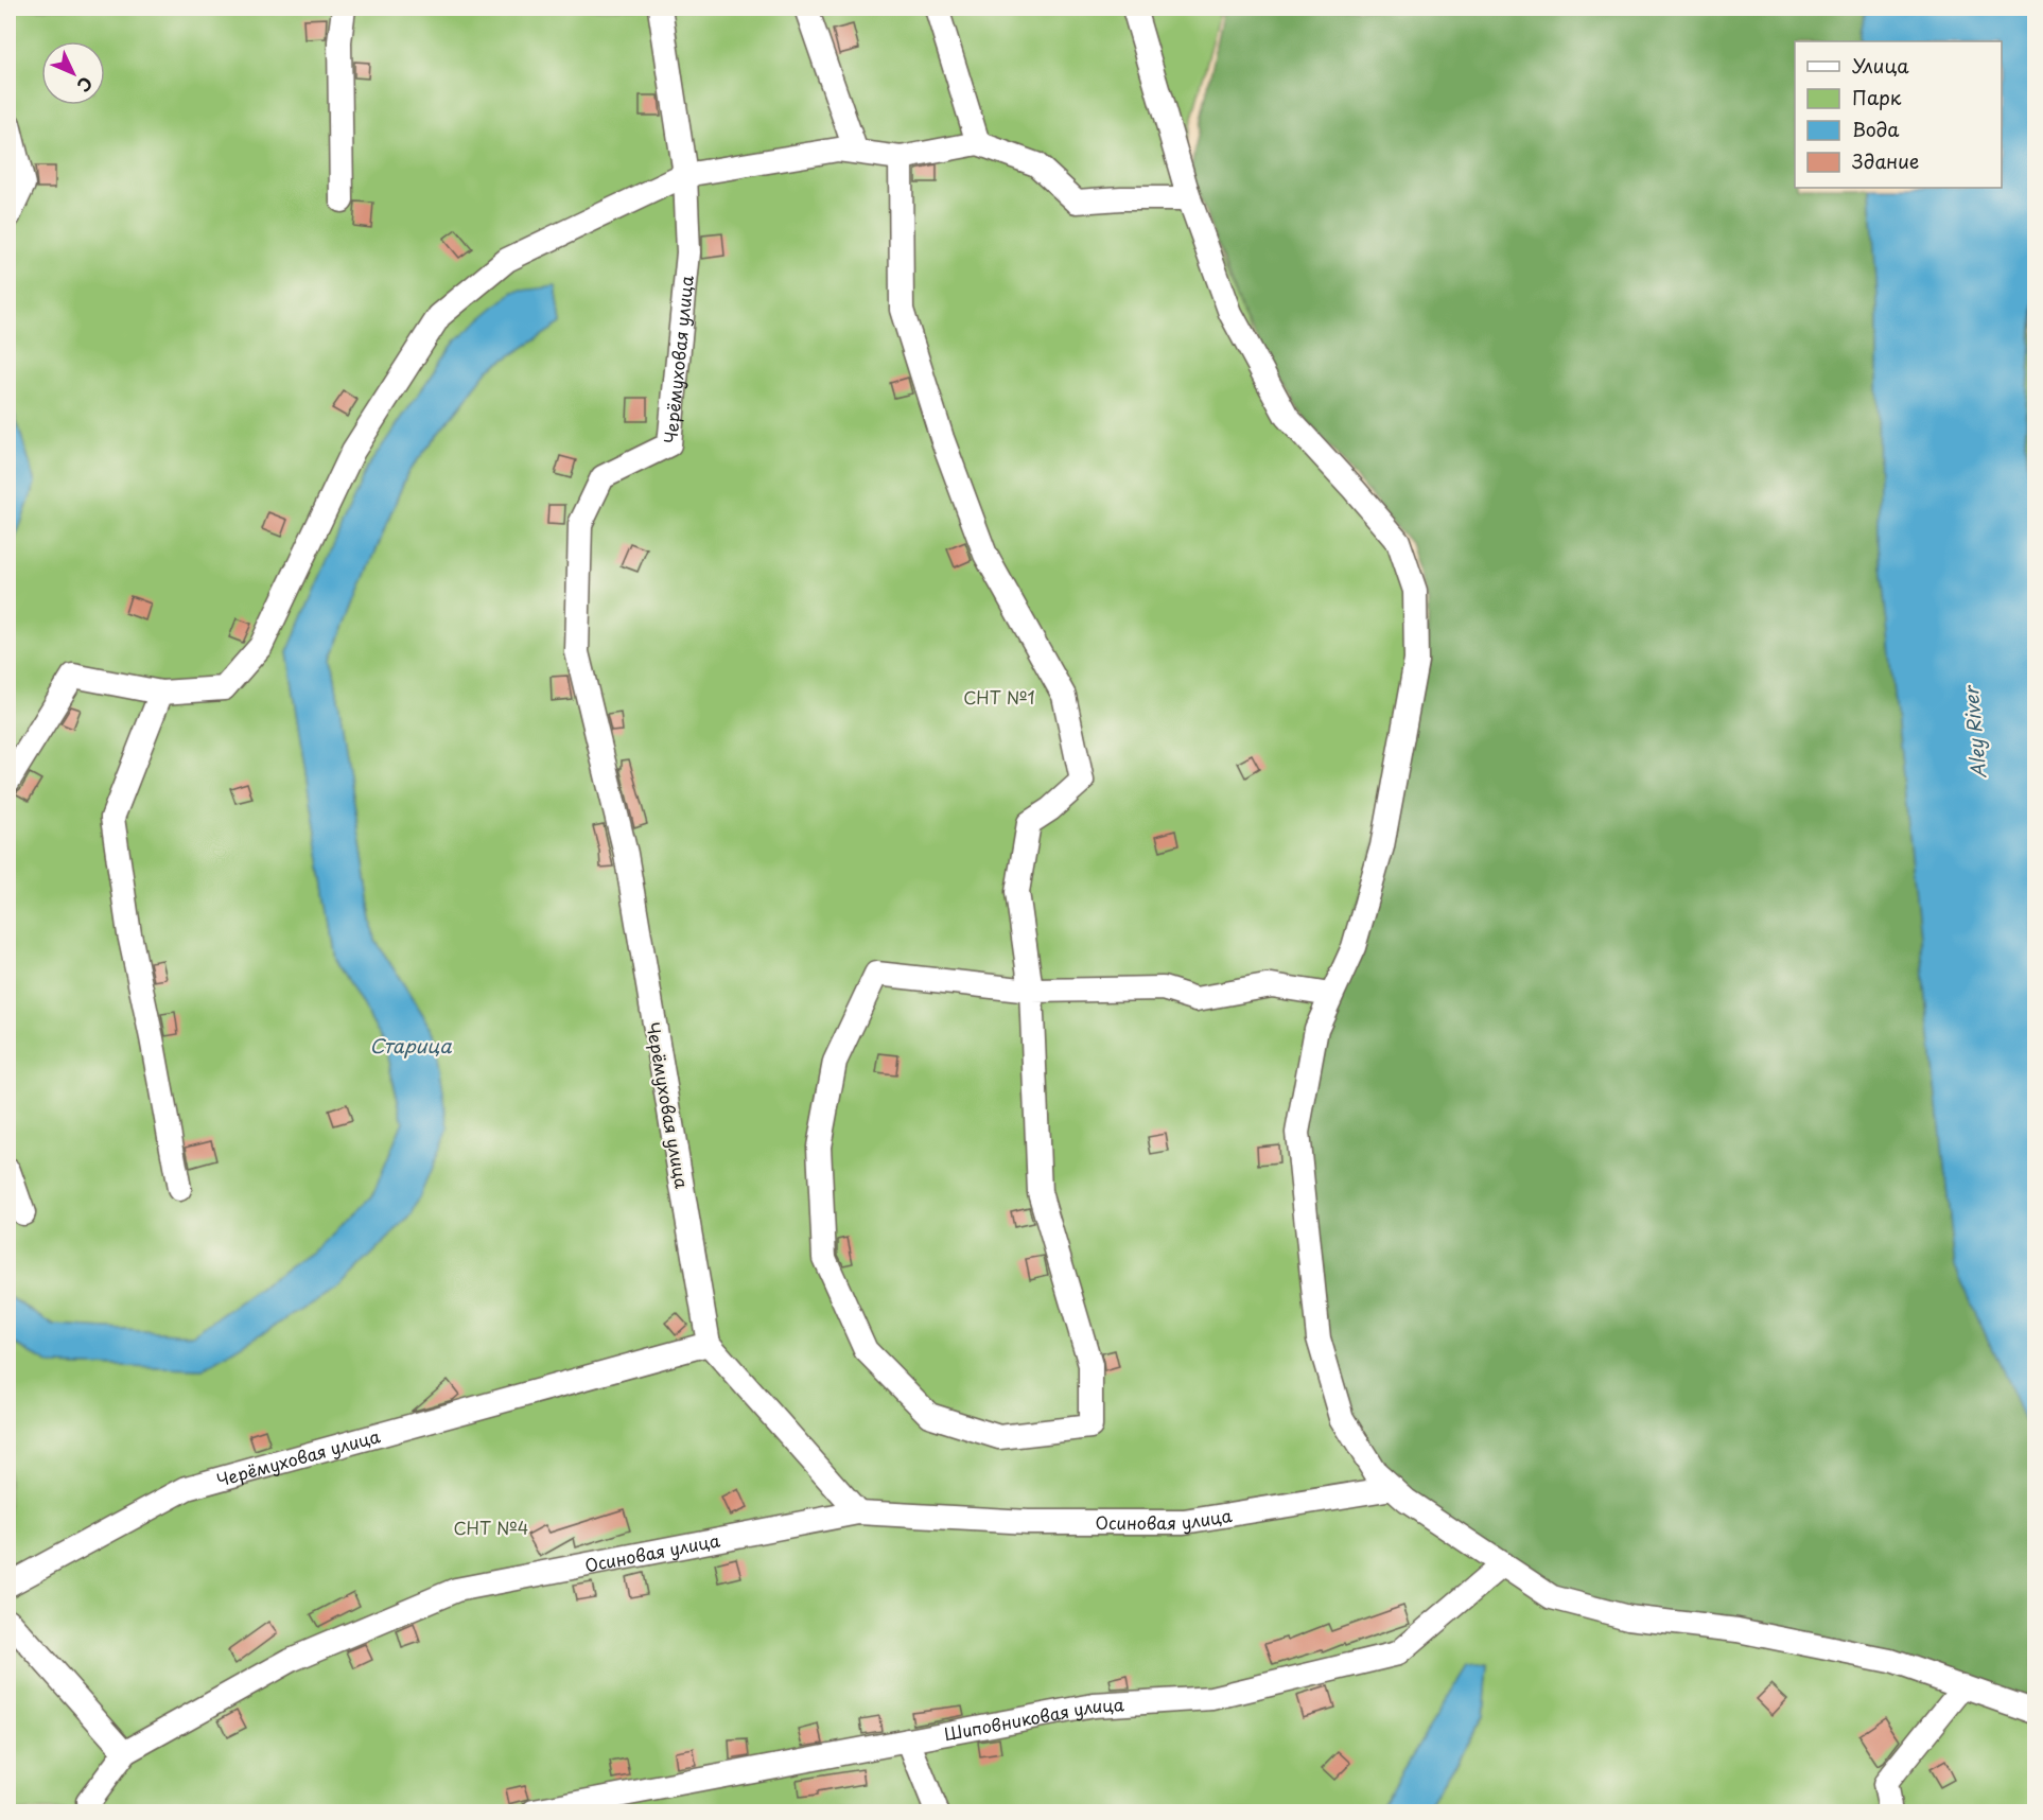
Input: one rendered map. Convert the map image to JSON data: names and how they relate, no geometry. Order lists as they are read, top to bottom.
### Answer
{
  "streets": {
    "street": ["Черёмуховая улица", "Осиновая улица", "Шиповниковая улица"]
  },
  "water": ["Aley River", "Старица"],
  "parks": ["СНТ №1", "СНТ №4"],
  "legend": [
    "Улица",
    "Парк",
    "Вода",
    "Здание"
  ],
  "north": "bottom right"
}
